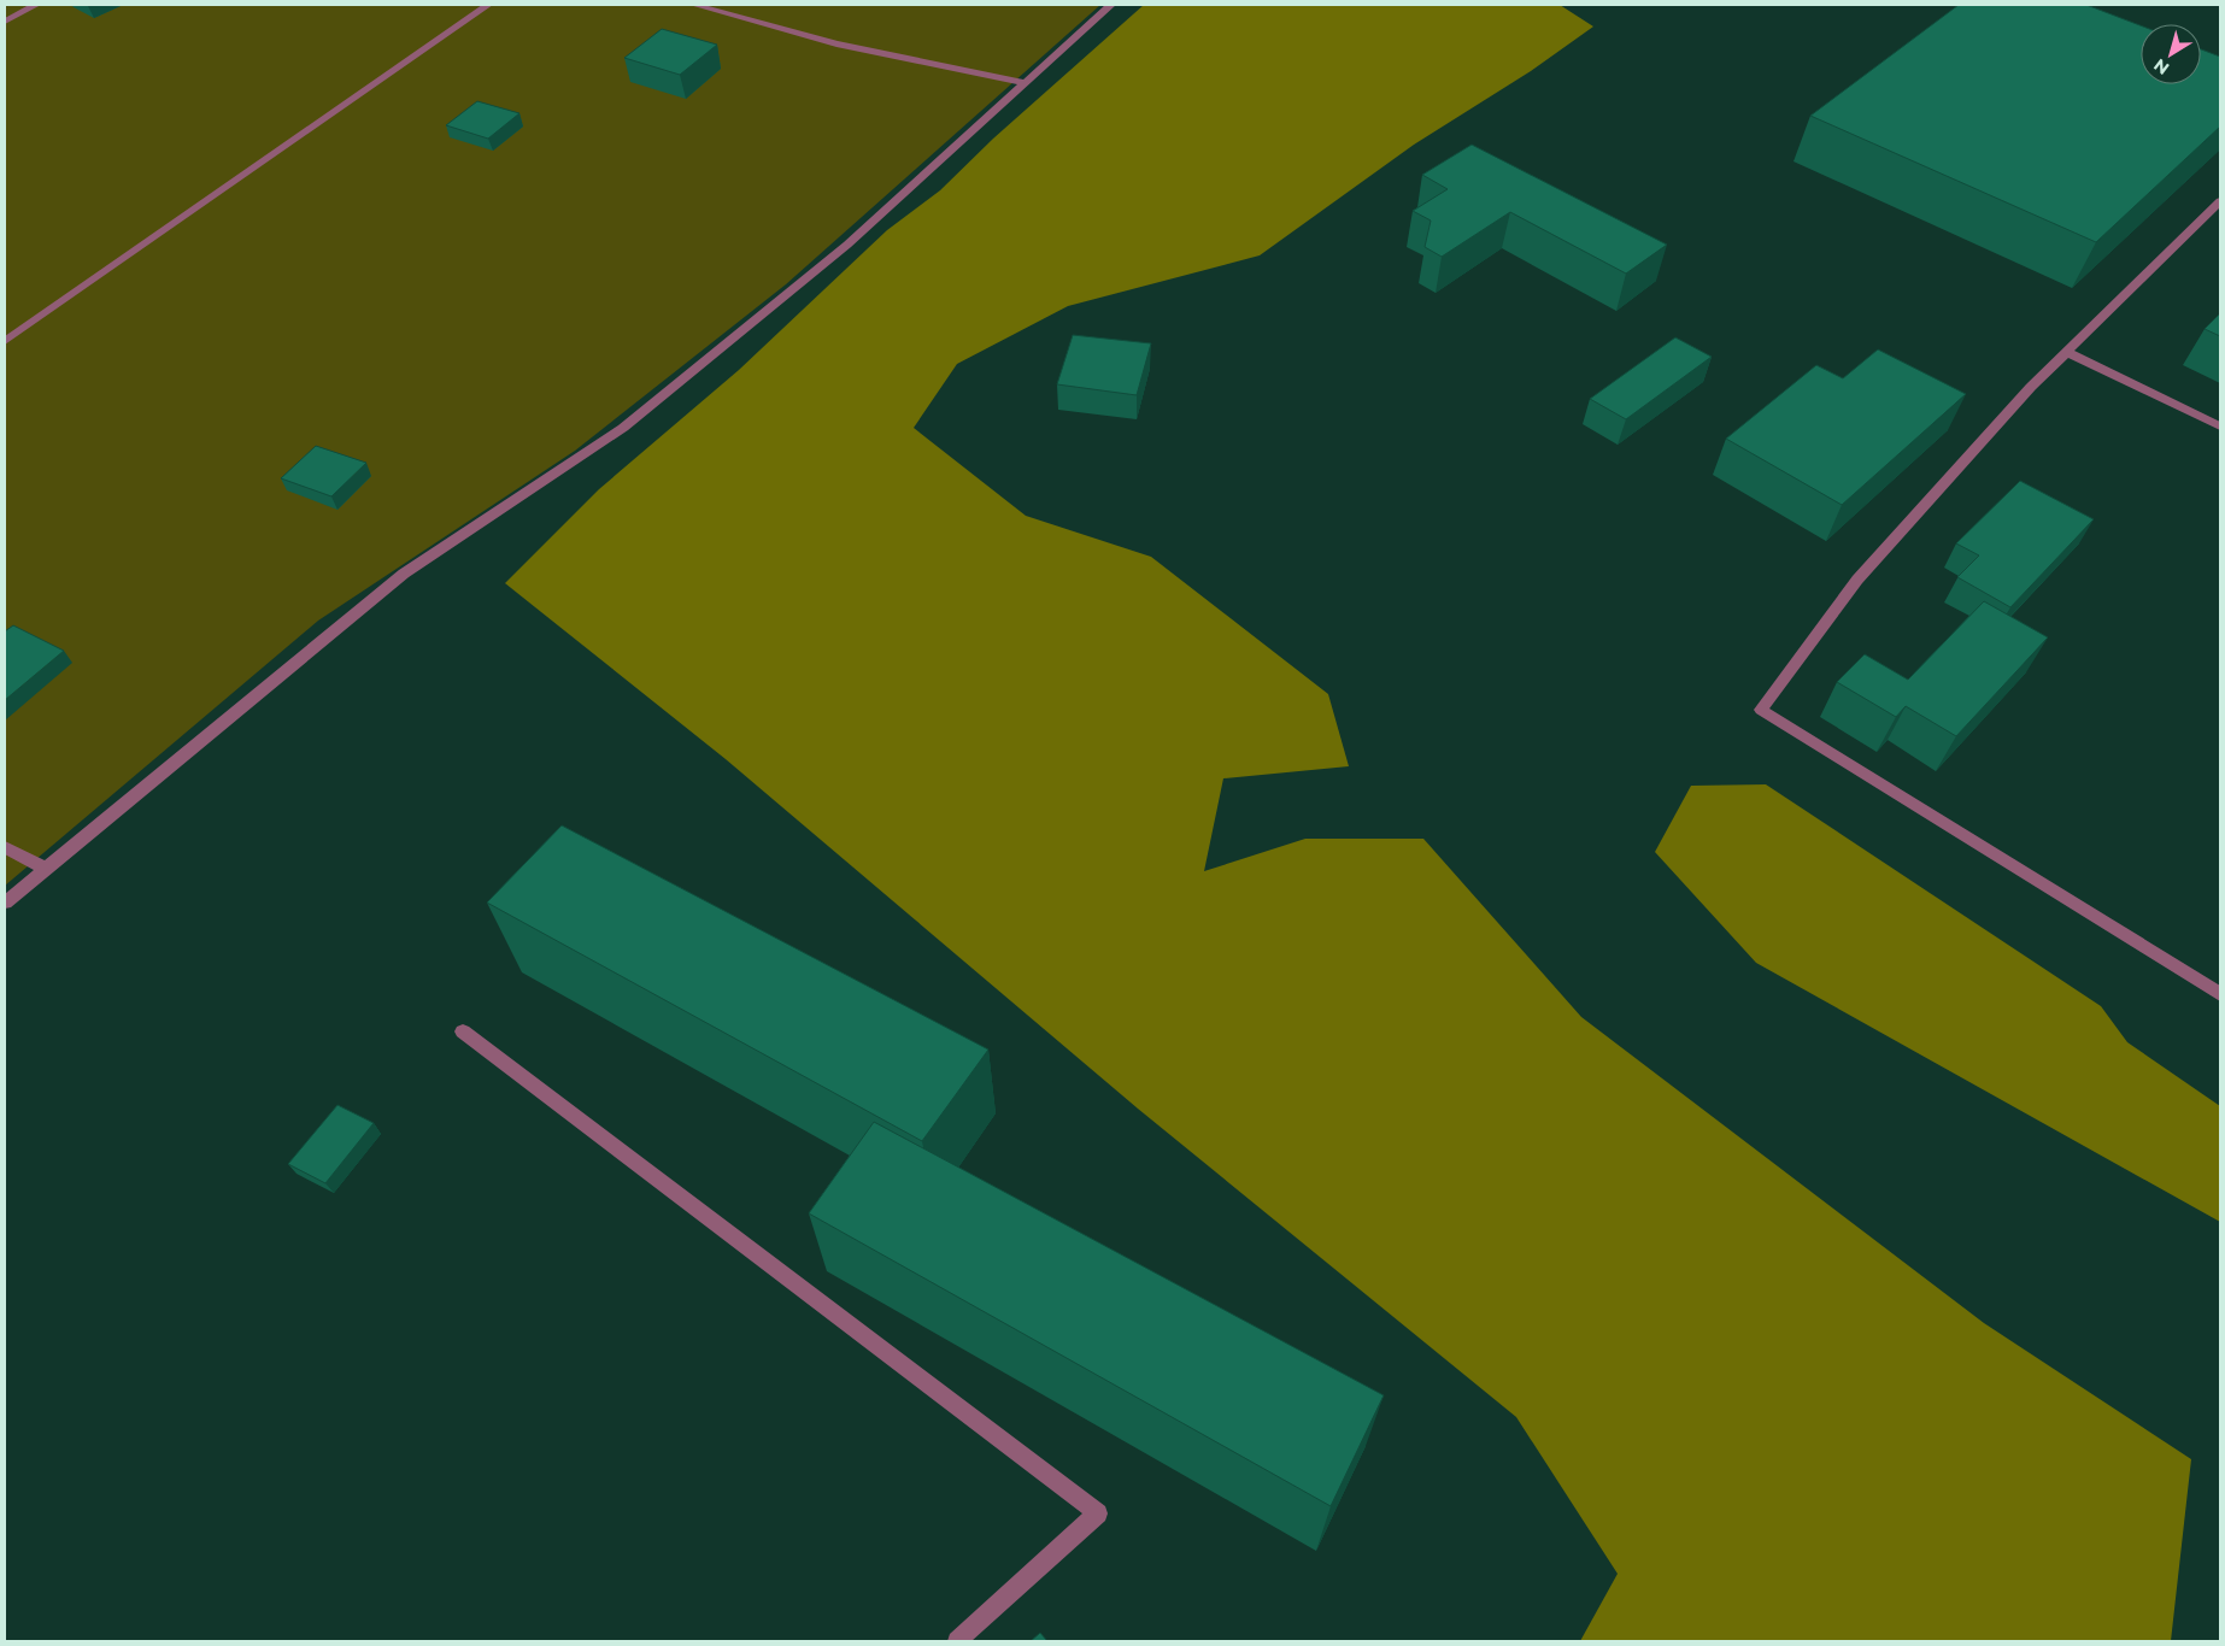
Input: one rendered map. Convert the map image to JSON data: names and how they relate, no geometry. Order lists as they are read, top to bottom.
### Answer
{
  "north": "bottom left"
}
